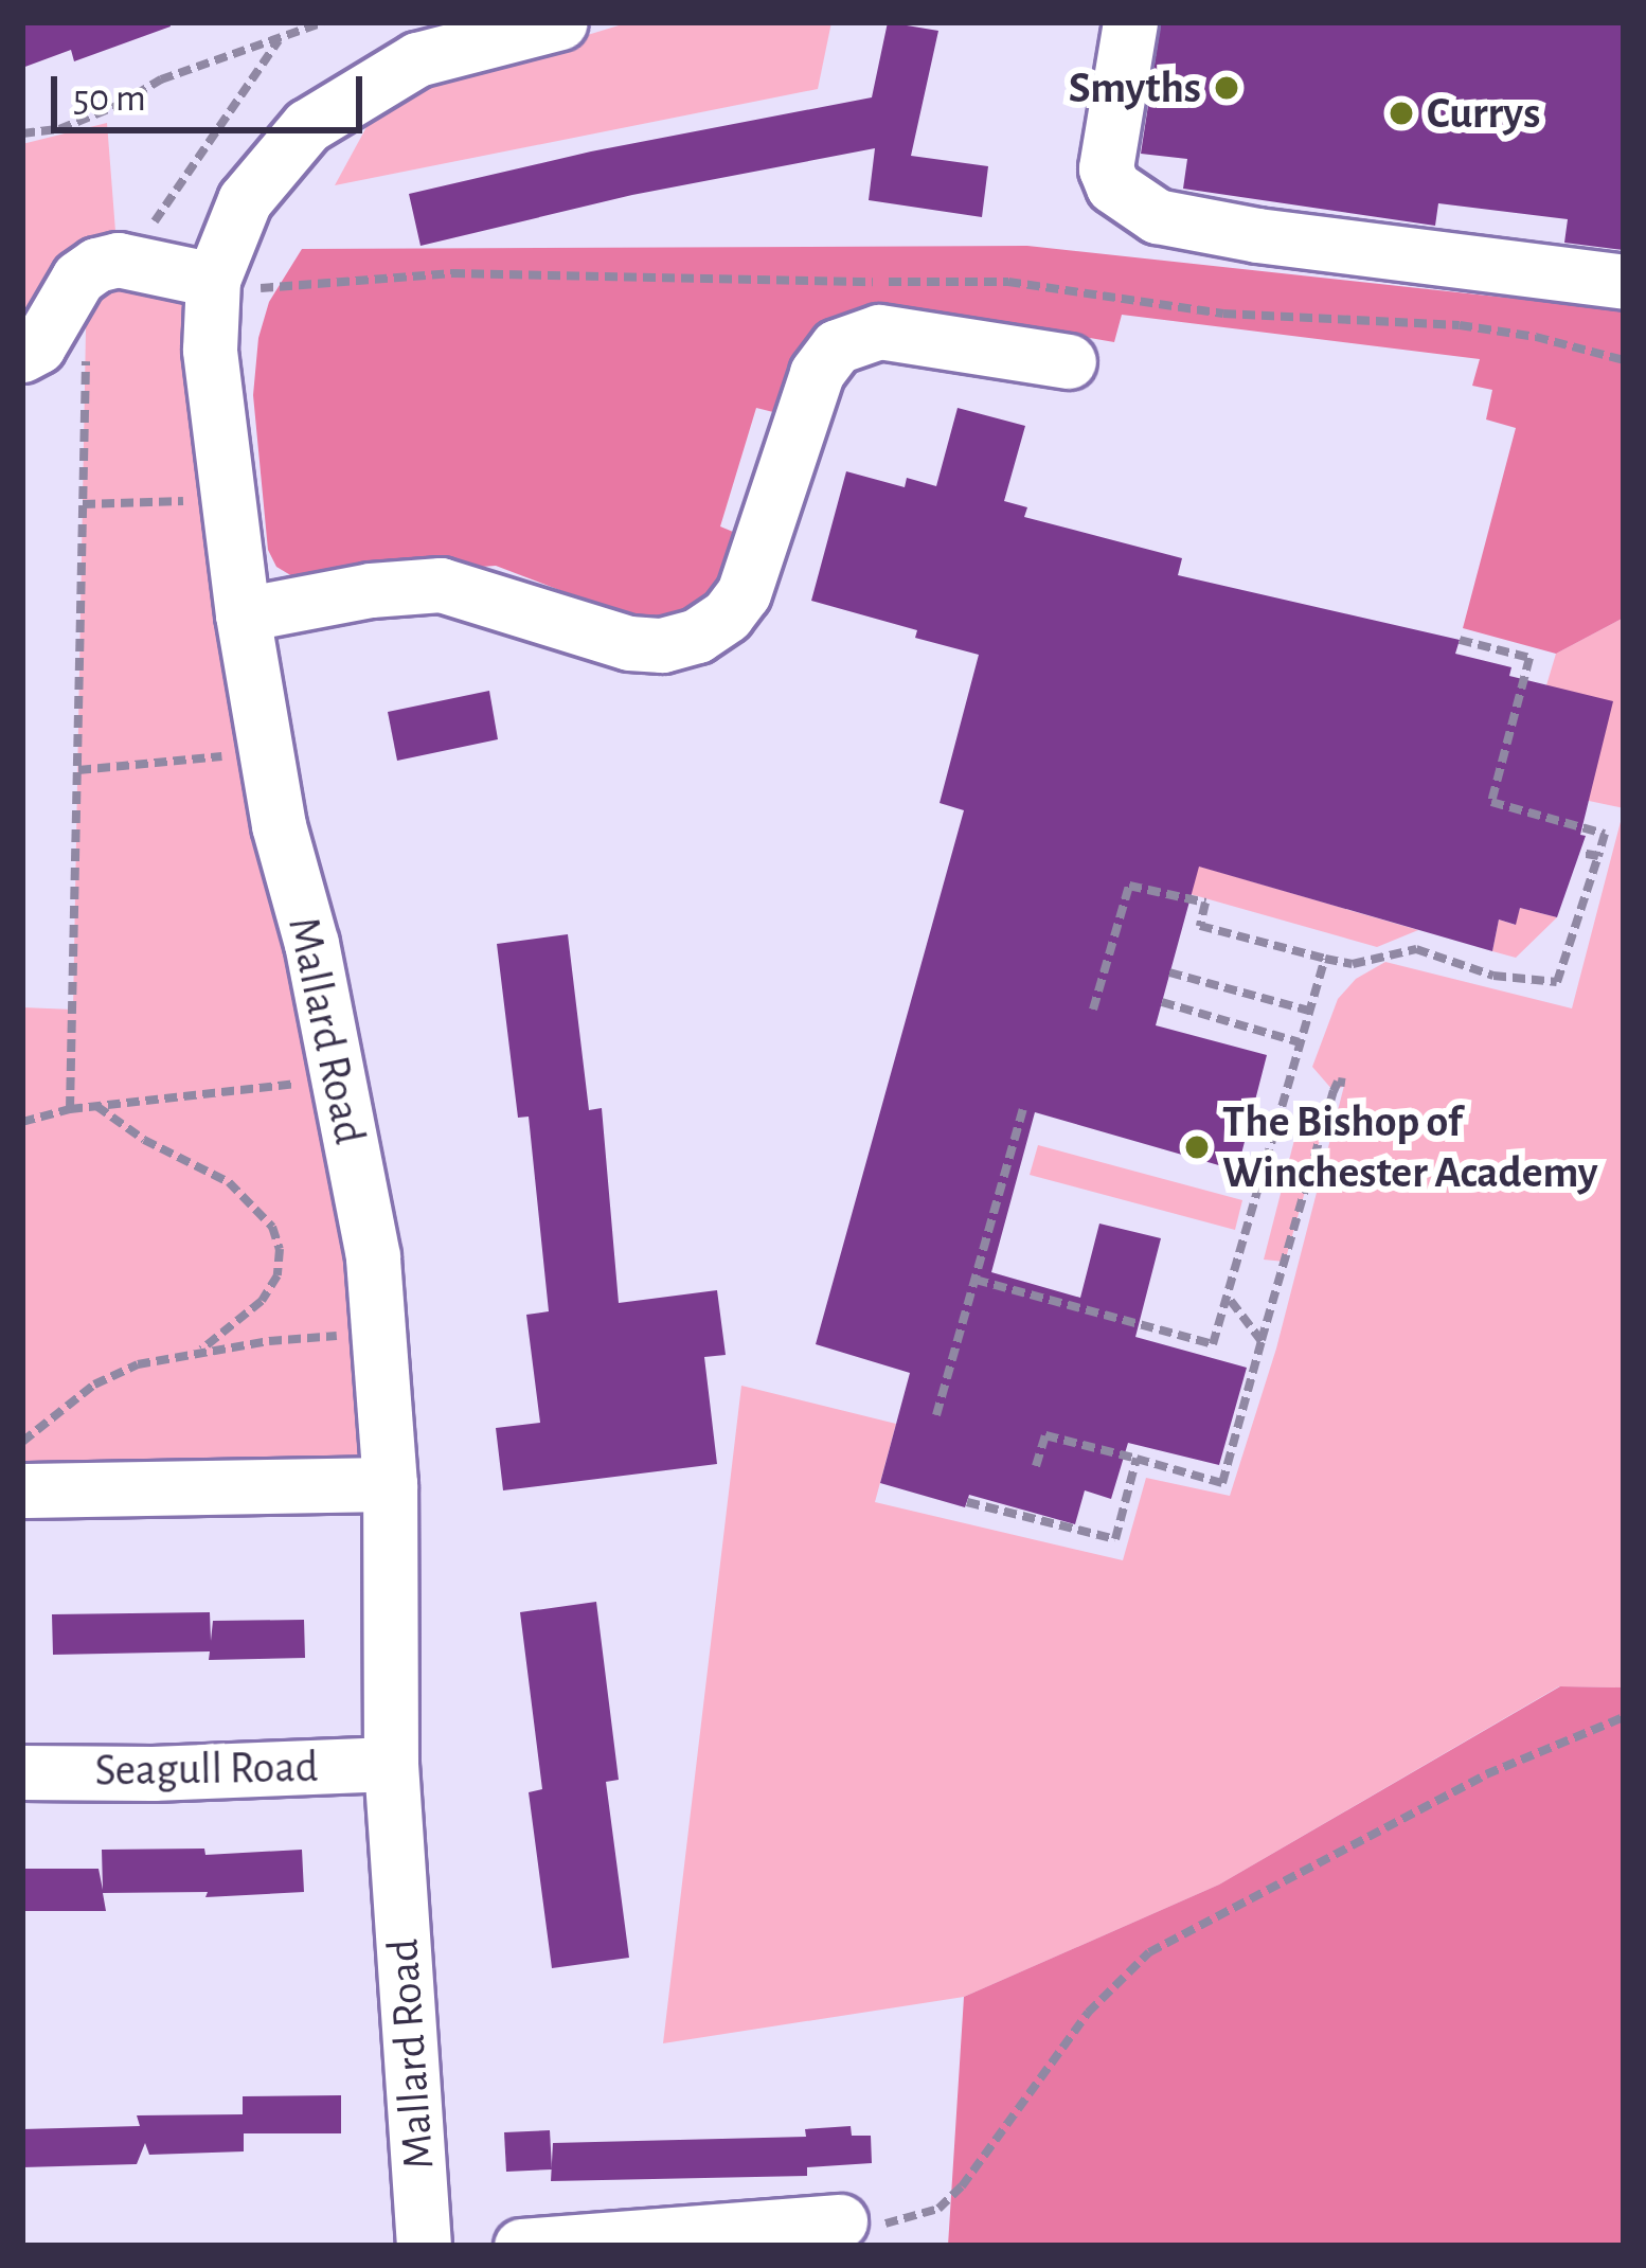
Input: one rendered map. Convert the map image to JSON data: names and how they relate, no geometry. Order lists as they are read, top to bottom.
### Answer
{
  "streets": {
    "street": ["Mallard Road", "Seagull Road"]
  },
  "crossings": [
    ["Mallard Road", "Seagull Road"]
  ],
  "places": ["Smyths", "Currys", "The Bishop of Winchester Academy"],
  "scale_bar": "50 m"
}
